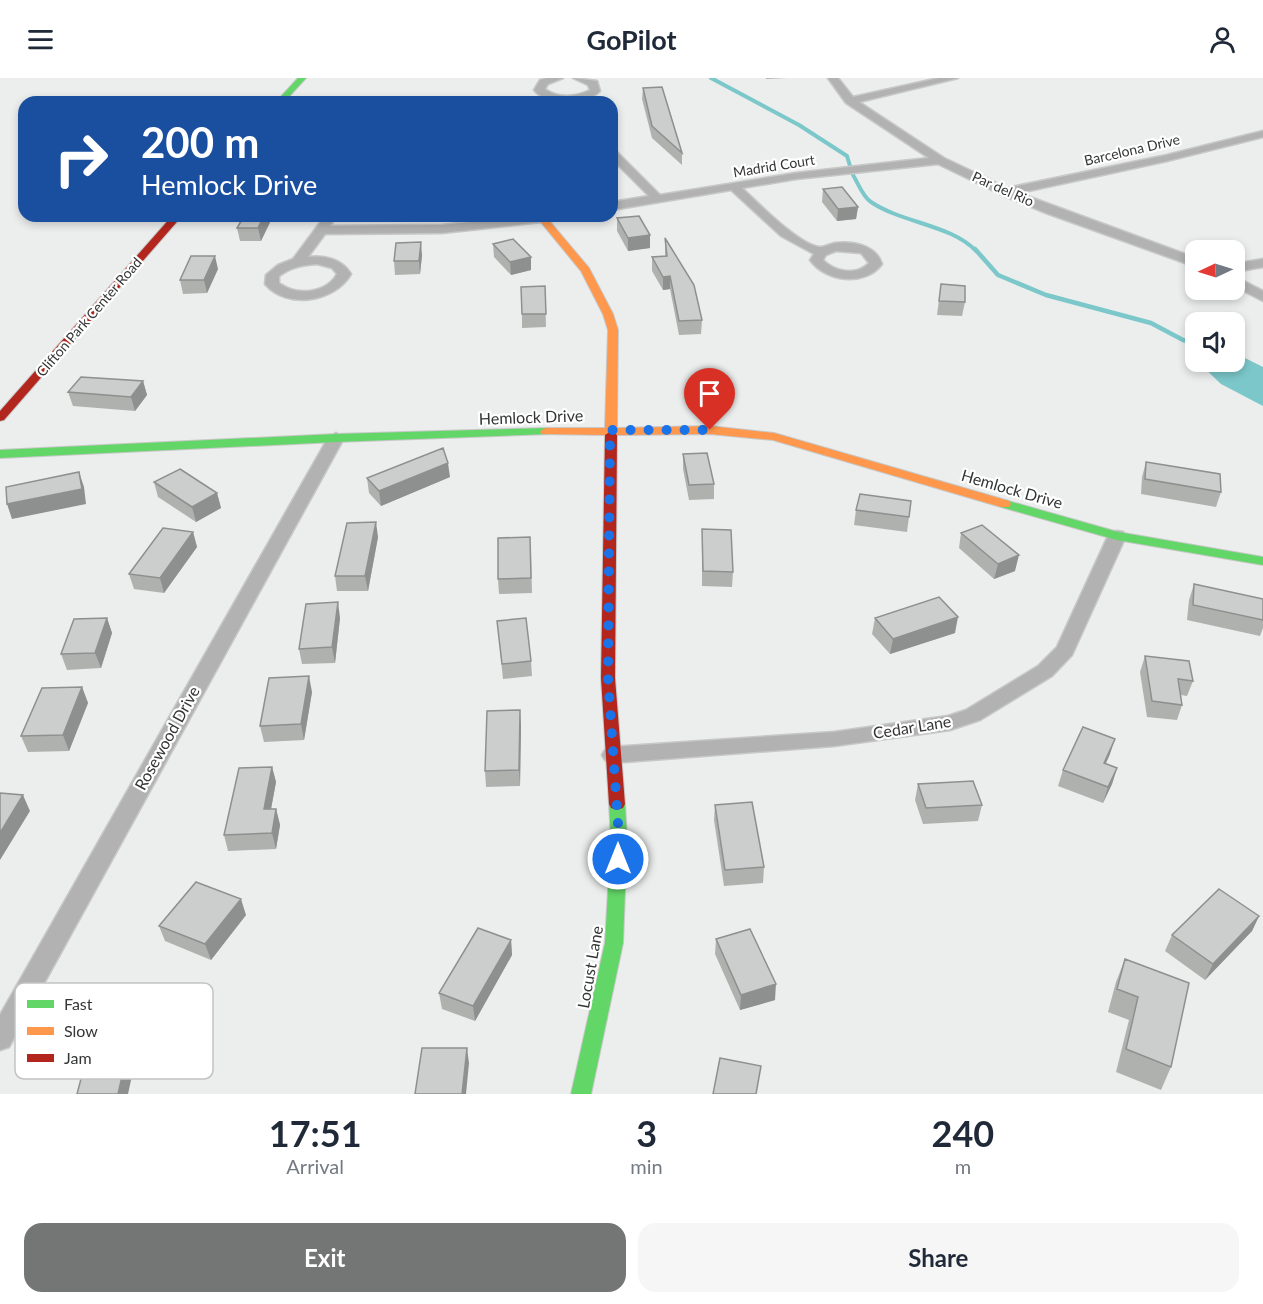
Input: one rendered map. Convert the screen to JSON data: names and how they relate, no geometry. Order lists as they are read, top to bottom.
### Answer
{
  "streets": {
    "street": [
      "Barcelona Drive",
      "Madrid Court",
      "Par del Rio",
      "Clifton Park Center Road",
      "Hemlock Drive",
      "Cedar Lane",
      "Rosewood Drive",
      "Locust Lane"
    ]
  },
  "crossings": [
    ["Barcelona Drive", "Par del Rio"],
    ["Madrid Court", "Par del Rio"],
    ["Hemlock Drive", "Cedar Lane"],
    ["Hemlock Drive", "Rosewood Drive"],
    ["Hemlock Drive", "Locust Lane"],
    ["Cedar Lane", "Locust Lane"]
  ],
  "legend": ["Fast", "Slow", "Jam"],
  "north": "left",
  "page": {
    "header": "GoPilot",
    "turn": ["200 m", "Hemlock Drive"],
    "eta": [
      "17:51",
      "Arrival",
      "3",
      "min",
      "240",
      "m"
    ],
    "buttons": ["Exit", "Share"]
  }
}
